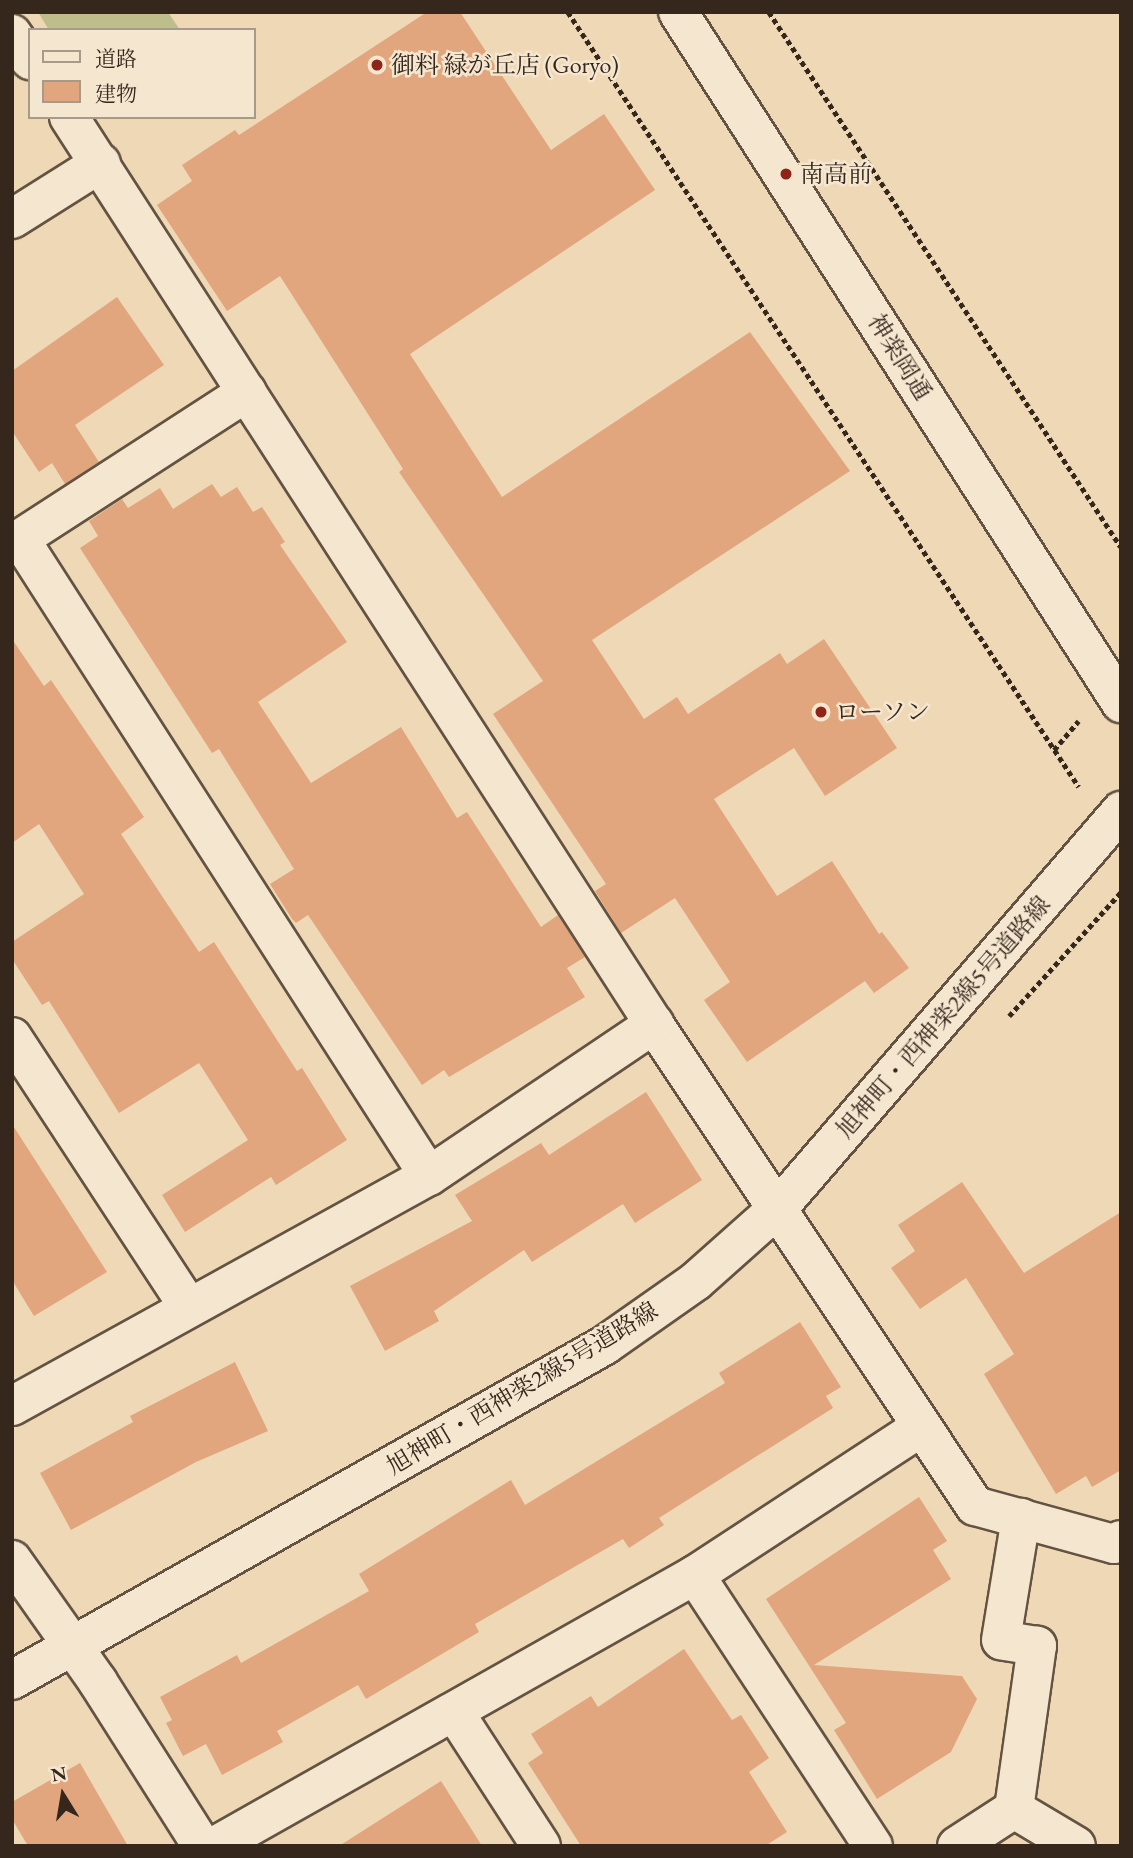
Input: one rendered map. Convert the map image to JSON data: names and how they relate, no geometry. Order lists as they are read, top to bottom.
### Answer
{
  "streets": {
    "street": ["神楽岡通", "旭神町・西神楽2線5号道路線"]
  },
  "places": ["御料 緑が丘店 (Goryo)", "南高前", "ローソン"],
  "legend": ["道路", "建物"],
  "north": "top"
}
